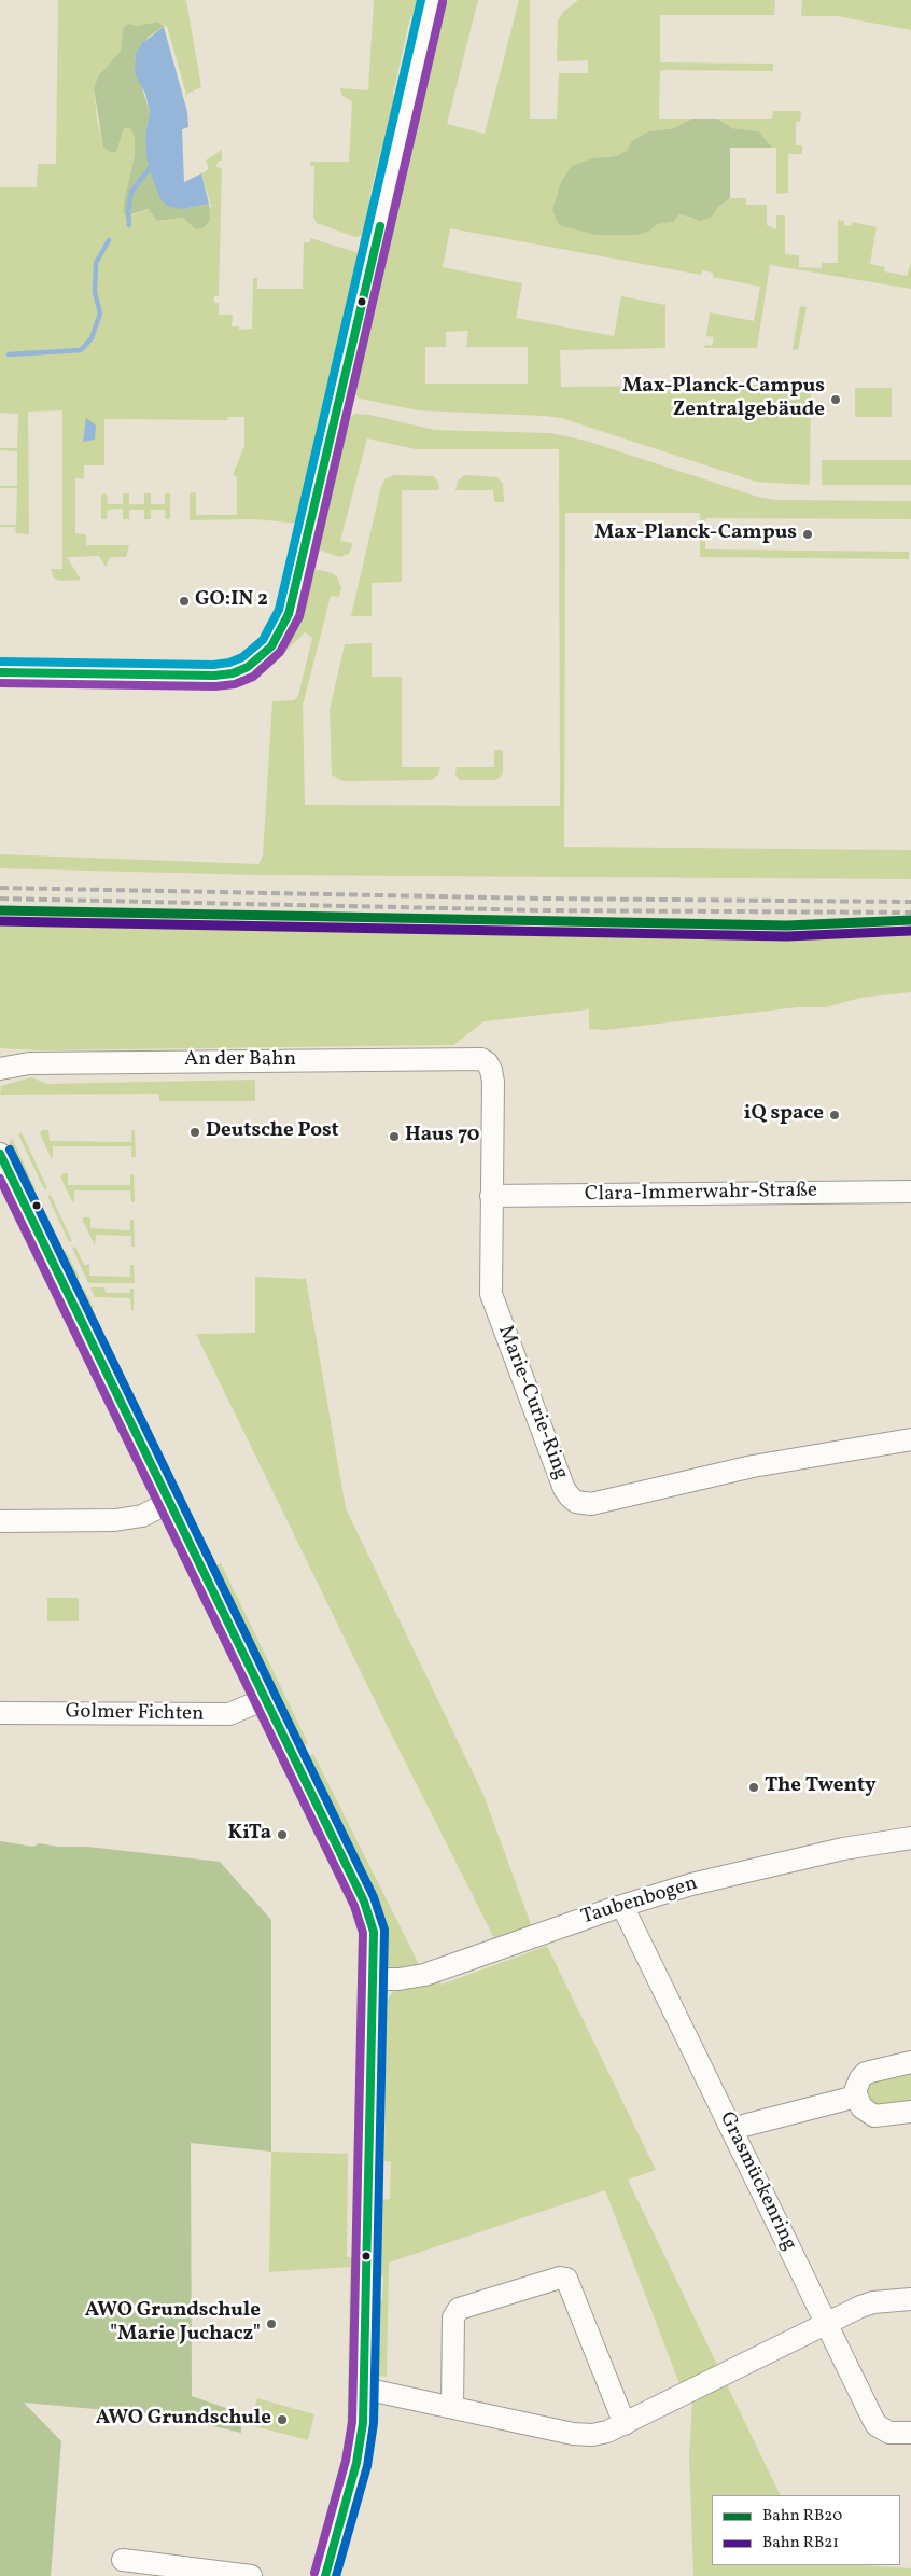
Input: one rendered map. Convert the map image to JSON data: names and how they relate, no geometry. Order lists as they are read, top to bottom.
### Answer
{
  "streets": {
    "street": [
      "An der Bahn",
      "Clara-Immerwahr-Straße",
      "Marie-Curie-Ring",
      "Golmer Fichten",
      "Taubenbogen",
      "Grasmückenring"
    ]
  },
  "crossings": [
    ["An der Bahn", "Marie-Curie-Ring"],
    ["Clara-Immerwahr-Straße", "Marie-Curie-Ring"],
    ["Taubenbogen", "Grasmückenring"]
  ],
  "places": [
    "Max-Planck-Campus Zentralgebäude",
    "Max-Planck-Campus",
    "GO:IN 2",
    "iQ space",
    "Deutsche Post",
    "Haus 70",
    "The Twenty",
    "KiTa",
    "AWO Grundschule \"Marie Juchacz\"",
    "AWO Grundschule"
  ],
  "lines": ["rail line RB20", "rail line RB21"],
  "legend": ["Bahn RB20", "Bahn RB21"]
}
